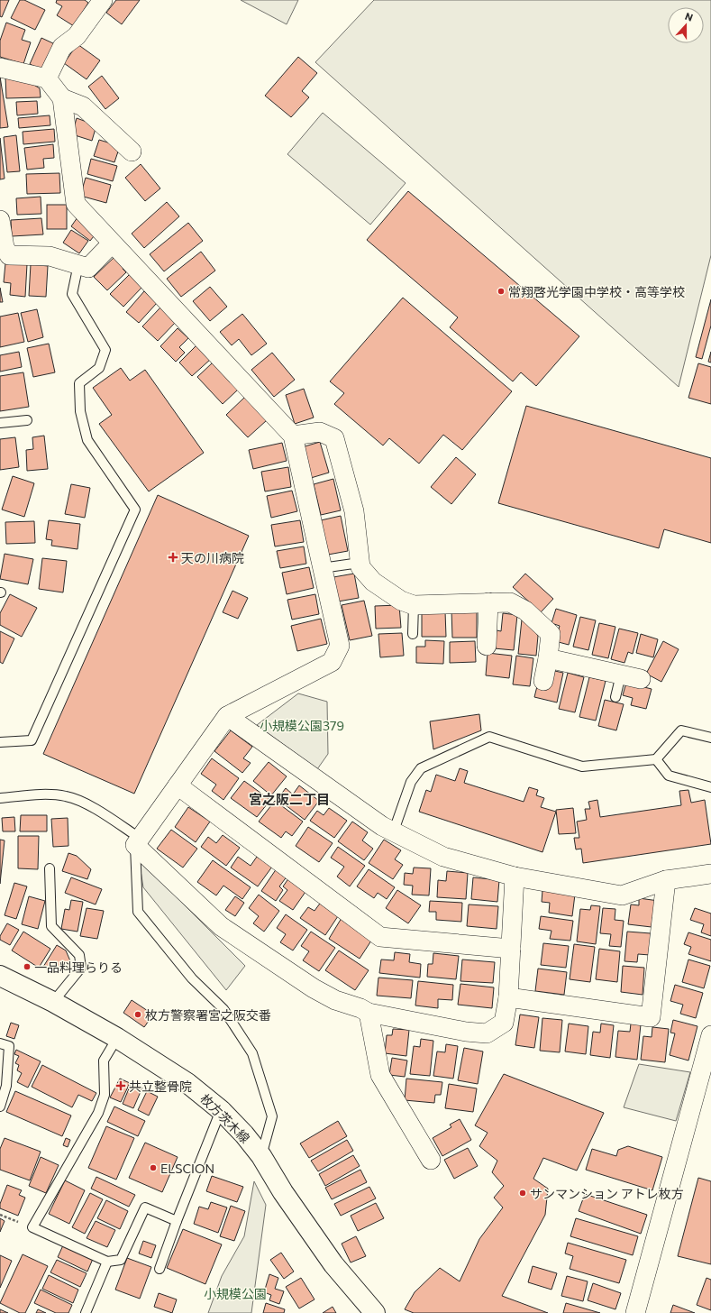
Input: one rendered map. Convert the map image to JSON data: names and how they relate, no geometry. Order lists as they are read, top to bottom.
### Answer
{
  "streets": {
    "main road": ["枚方茨木線"]
  },
  "districts": ["宮之阪二丁目"],
  "parks": ["小規模公園379", "小規模公園"],
  "places": {
    "other": [
      "常翔啓光学園中学校・高等学校",
      "一品料理らりる",
      "枚方警察署宮之阪交番",
      "ELSCION",
      "サンマンション アトレ枚方"
    ],
    "health": ["天の川病院", "共立整骨院"]
  },
  "north": "top"
}
